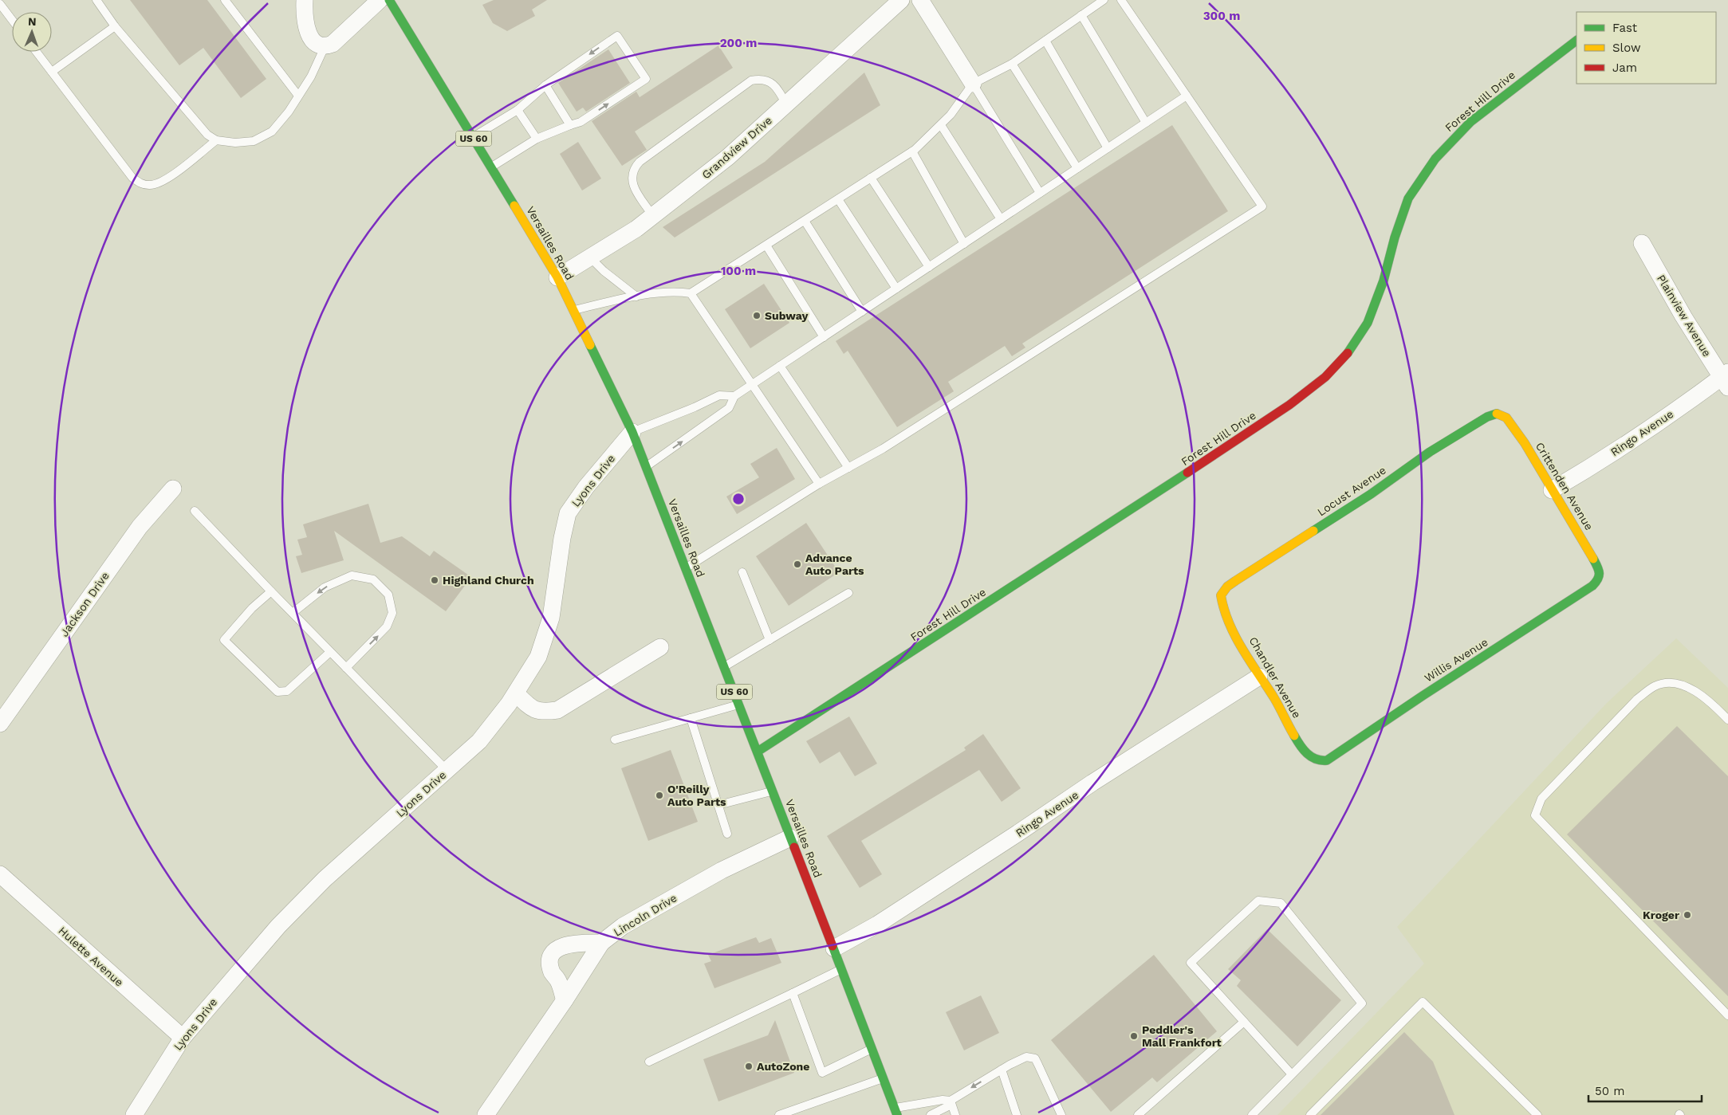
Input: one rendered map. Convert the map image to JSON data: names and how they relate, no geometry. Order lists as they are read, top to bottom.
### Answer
{
  "streets": {
    "main road": [
      "Forest Hill Drive",
      "US 60",
      "Versailles Road",
      "Crittenden Avenue",
      "Locust Avenue",
      "Willis Avenue",
      "Chandler Avenue"
    ],
    "street": [
      "Grandview Drive",
      "Plainview Avenue",
      "Ringo Avenue",
      "Lyons Drive",
      "Jackson Drive",
      "Lincoln Drive",
      "Hulette Avenue"
    ]
  },
  "crossings": [
    ["Forest Hill Drive", "Versailles Road"],
    ["Grandview Drive", "Versailles Road"],
    ["Versailles Road", "Ringo Avenue"],
    ["Versailles Road", "Lyons Drive"],
    ["Versailles Road", "Lincoln Drive"],
    ["Plainview Avenue", "Ringo Avenue"],
    ["Ringo Avenue", "Crittenden Avenue"],
    ["Ringo Avenue", "Chandler Avenue"],
    ["Lyons Drive", "Hulette Avenue"],
    ["Crittenden Avenue", "Locust Avenue"],
    ["Crittenden Avenue", "Willis Avenue"],
    ["Locust Avenue", "Chandler Avenue"],
    ["Willis Avenue", "Chandler Avenue"]
  ],
  "places": [
    "Subway",
    "Advance Auto Parts",
    "Highland Church",
    "O'Reilly Auto Parts",
    "Kroger",
    "Peddler's Mall Frankfort",
    "AutoZone"
  ],
  "legend": ["Fast", "Slow", "Jam"],
  "scale_bar": "50 m",
  "north": "top",
  "rings": ["300 m", "200 m", "100 m"]
}
